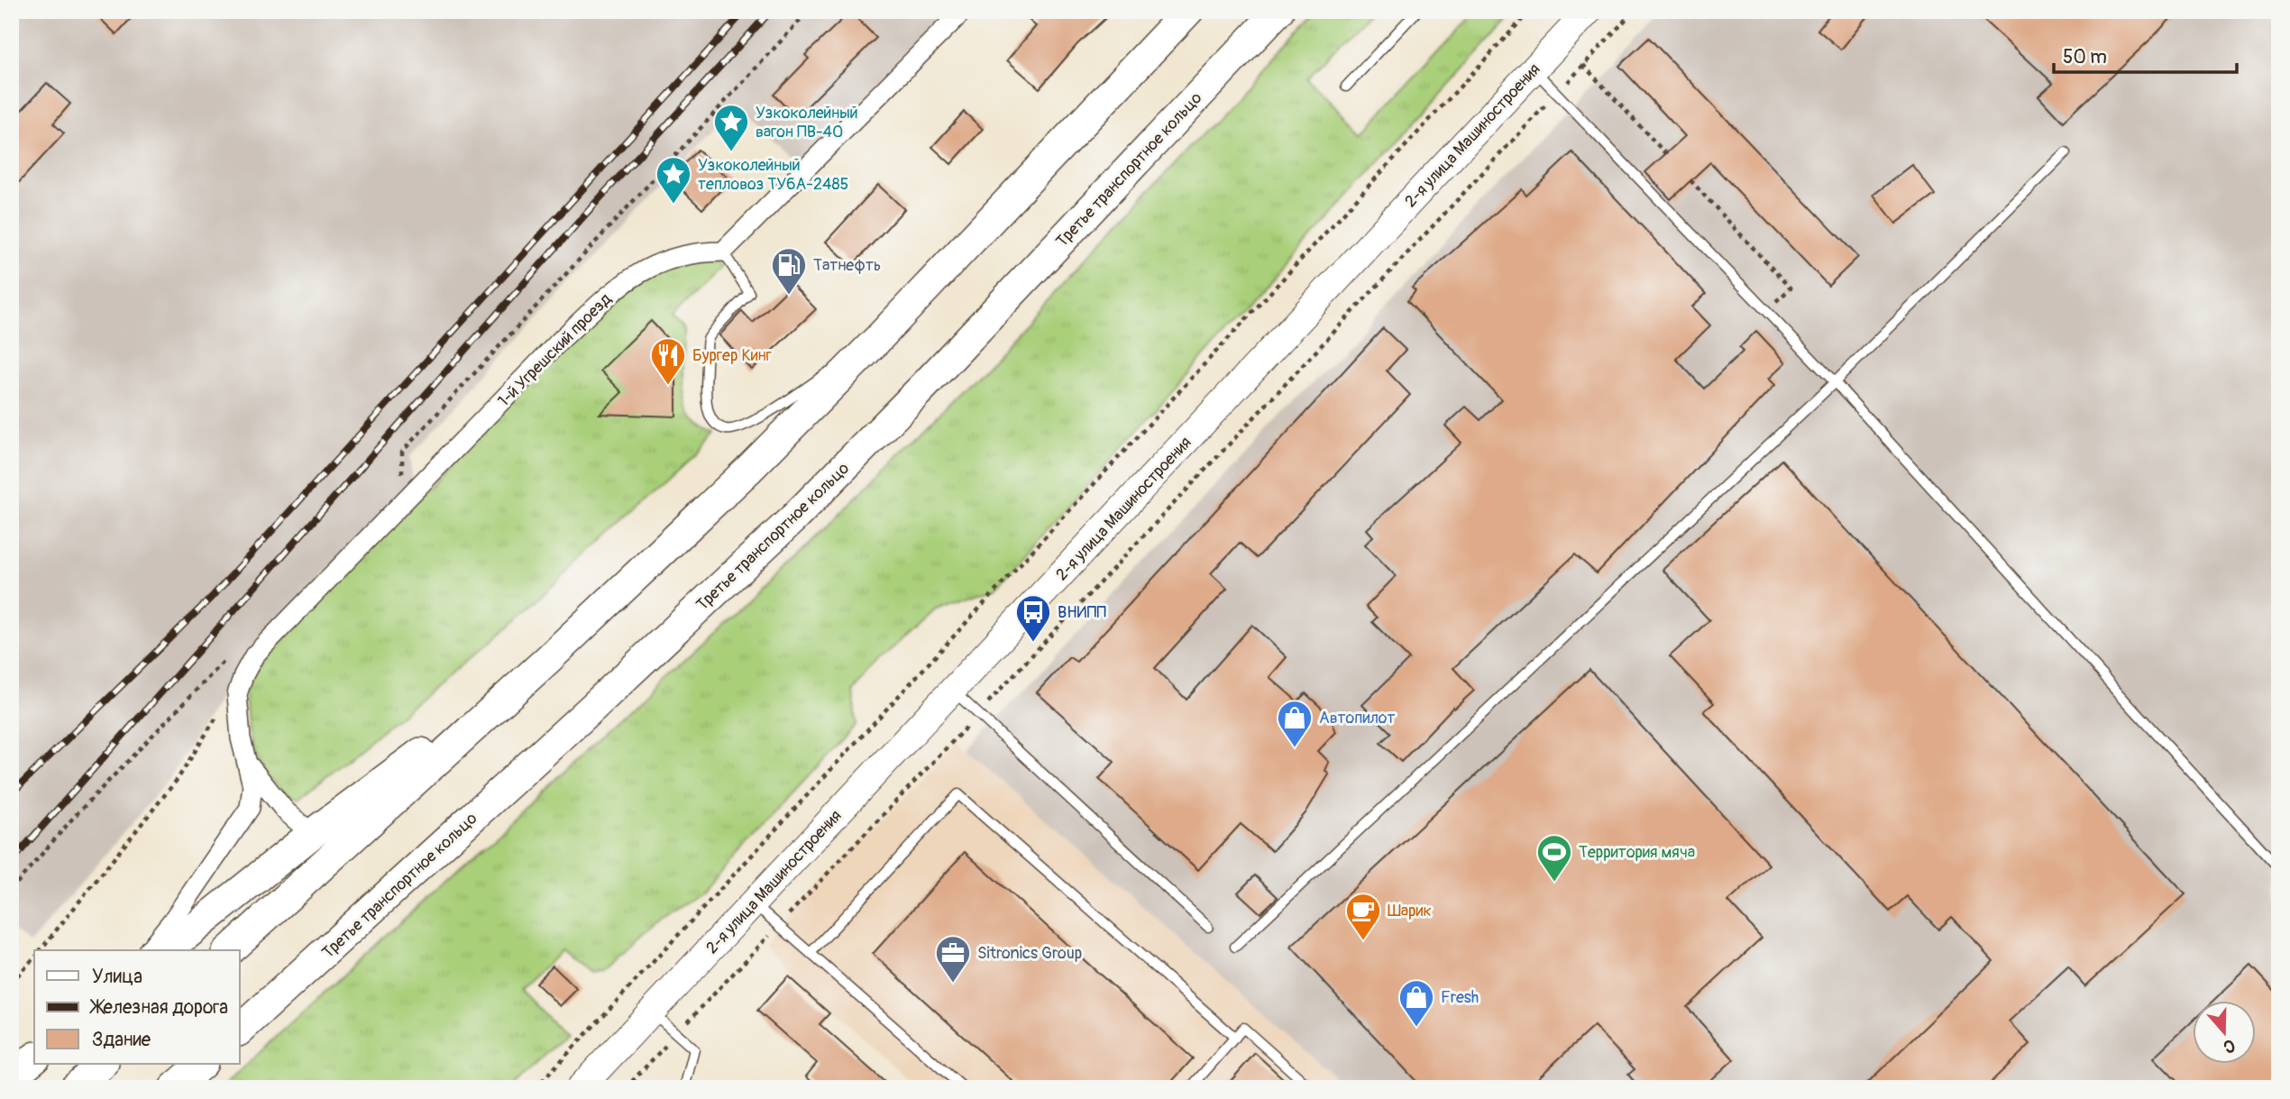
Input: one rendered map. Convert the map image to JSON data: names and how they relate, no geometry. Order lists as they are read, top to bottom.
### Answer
{
  "streets": {
    "main road": ["2-я улица Машиностроения", "Третье транспортное кольцо"],
    "street": ["1-й Угрешский проезд"]
  },
  "places": {
    "place": ["Узкоколейный вагон ПВ-40", "Узкоколейный тепловоз ТУ6А-2485"],
    "fuel station": ["Татнефть"],
    "restaurant": ["Бургер Кинг"],
    "bus stop": ["ВНИПП"],
    "shop": ["Автопилот", "Fresh"],
    "sports": ["Территория мяча"],
    "cafe": ["Шарик"],
    "office": ["Sitronics Group"]
  },
  "legend": ["Улица", "Железная дорога", "Здание"],
  "scale_bar": "50 m",
  "north": "bottom"
}
